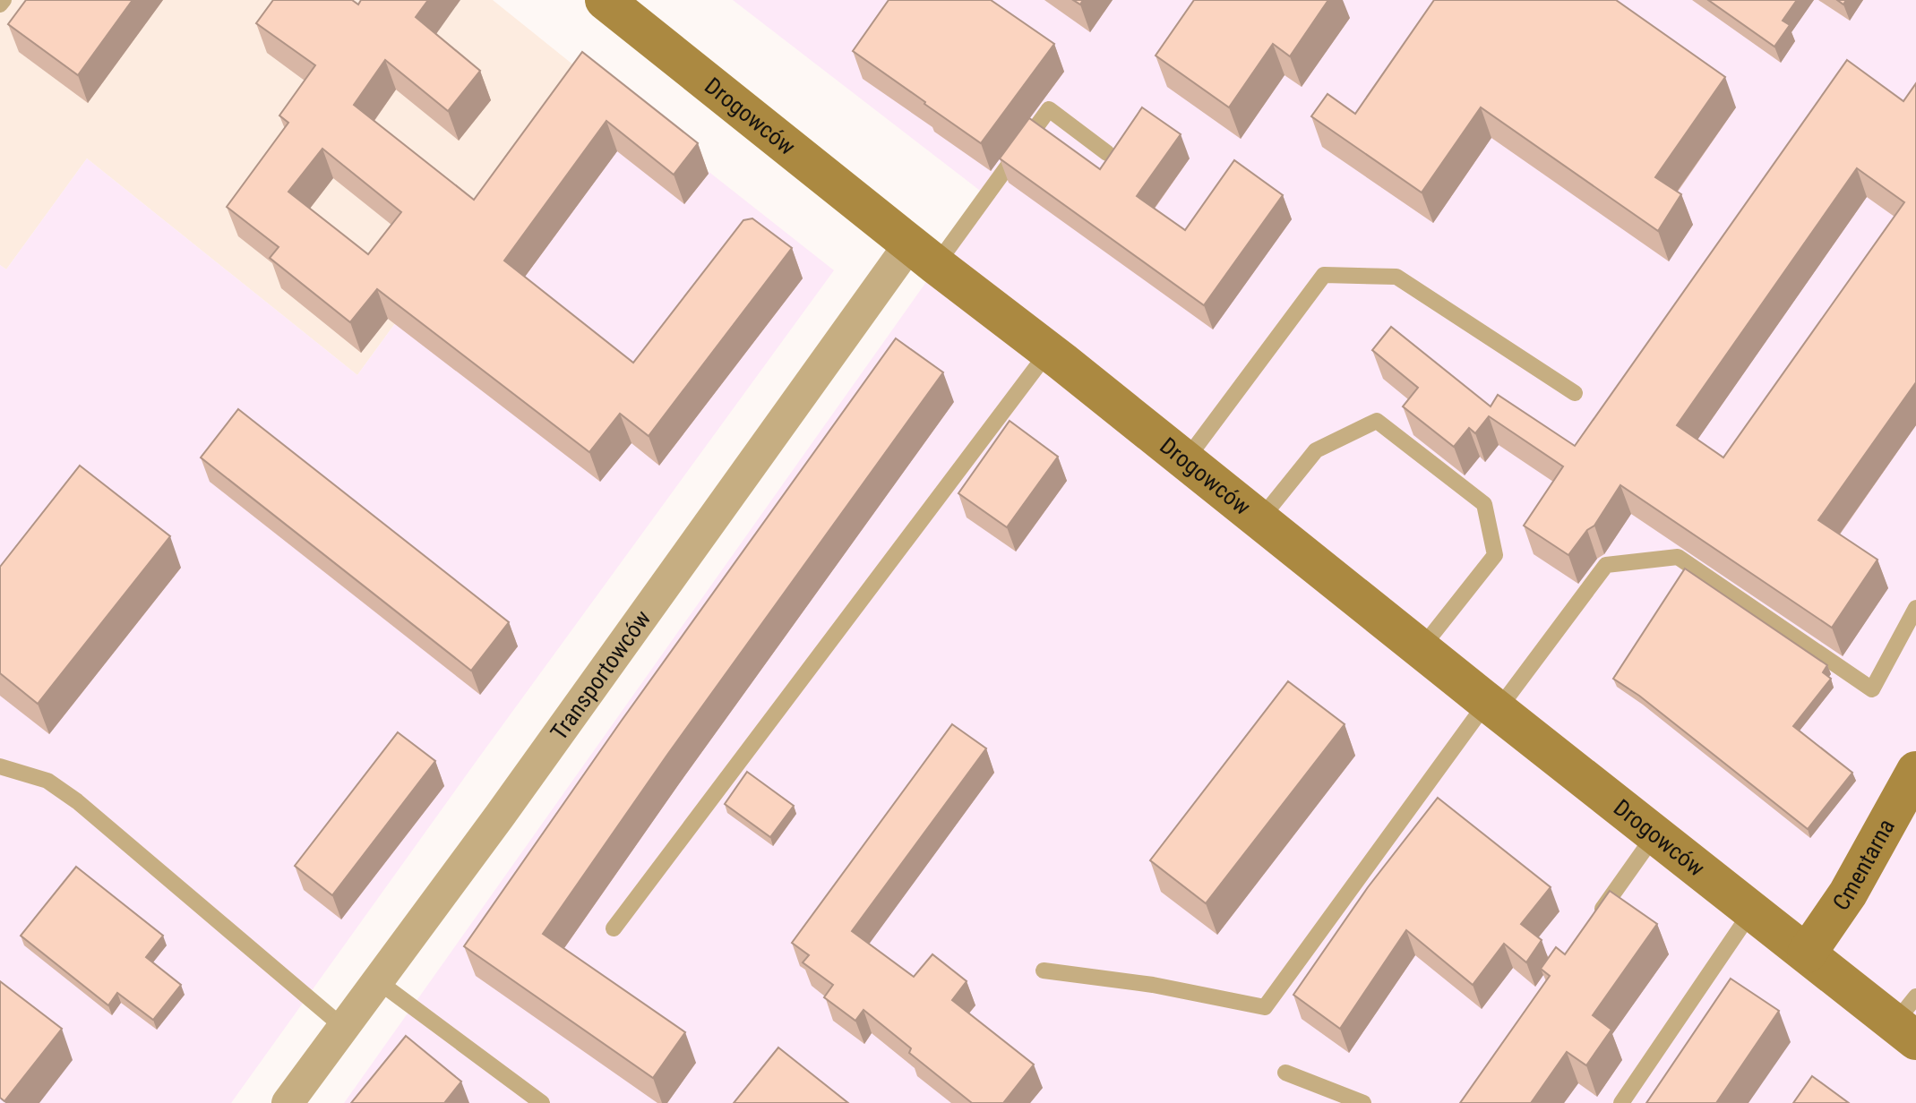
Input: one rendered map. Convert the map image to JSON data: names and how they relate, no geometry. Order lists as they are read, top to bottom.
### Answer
{
  "streets": {
    "street": ["Drogowców", "Transportowców", "Cmentarna"]
  },
  "crossings": [
    ["Drogowców", "Transportowców"],
    ["Drogowców", "Cmentarna"]
  ]
}
